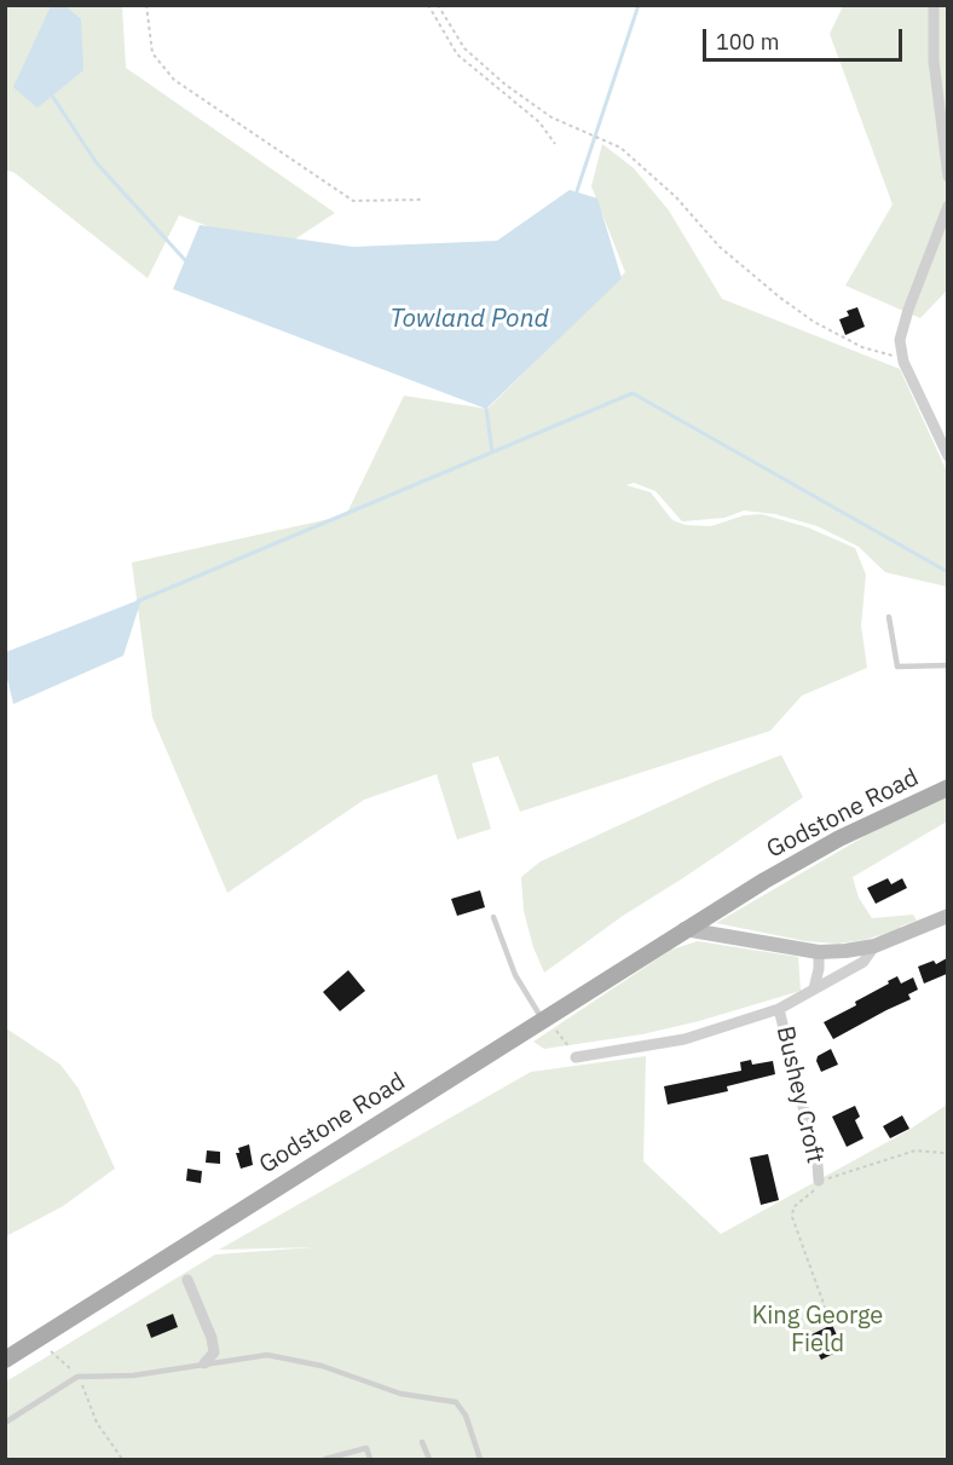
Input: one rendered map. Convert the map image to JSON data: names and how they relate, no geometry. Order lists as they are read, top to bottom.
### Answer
{
  "streets": {
    "main road": ["Godstone Road"],
    "street": ["Bushey Croft"]
  },
  "water": ["Towland Pond"],
  "parks": ["King George Field"],
  "scale_bar": "100 m"
}
